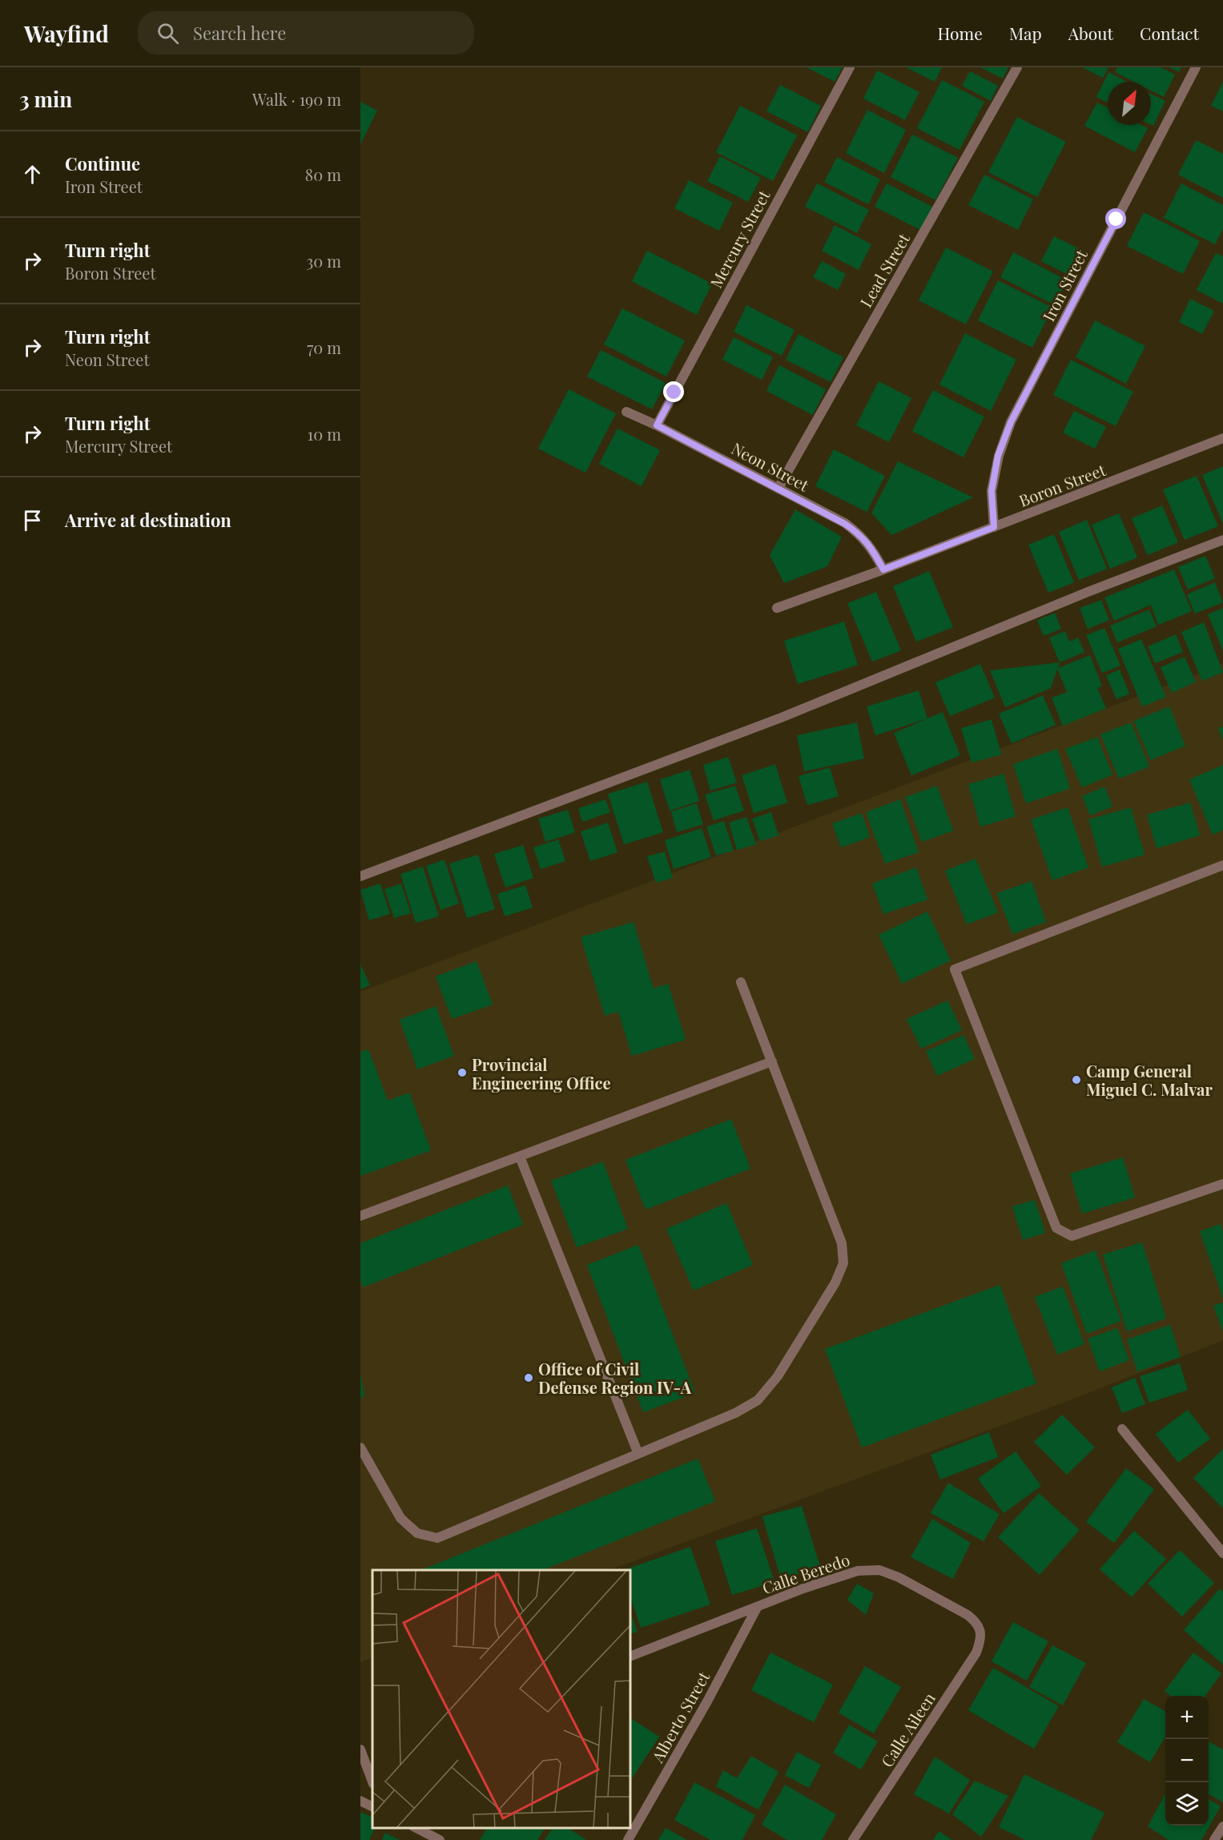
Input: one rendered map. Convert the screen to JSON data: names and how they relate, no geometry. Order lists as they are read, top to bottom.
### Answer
{
  "streets": {
    "street": [
      "Mercury Street",
      "Lead Street",
      "Iron Street",
      "Neon Street",
      "Boron Street",
      "Calle Beredo",
      "Alberto Street",
      "Calle Aileen"
    ]
  },
  "crossings": [
    ["Mercury Street", "Neon Street"],
    ["Lead Street", "Neon Street"],
    ["Iron Street", "Boron Street"],
    ["Neon Street", "Boron Street"],
    ["Calle Beredo", "Alberto Street"],
    ["Calle Beredo", "Calle Aileen"]
  ],
  "places": ["Provincial Engineering Office", "Camp General Miguel C. Malvar", "Office of Civil Defense Region IV-A"],
  "north": "top right",
  "page": {
    "header": "Wayfind",
    "search": "Search here",
    "nav": [
      "Home",
      "Map",
      "About",
      "Contact"
    ],
    "heading": ["3 min", "Walk · 190 m"],
    "list": [
      ["Continue", "Iron Street", "80 m"],
      ["Turn right", "Boron Street", "30 m"],
      ["Turn right", "Neon Street", "70 m"],
      ["Turn right", "Mercury Street", "10 m"],
      "Arrive at destination"
    ],
    "map_buttons": ["+", "−"]
  }
}
